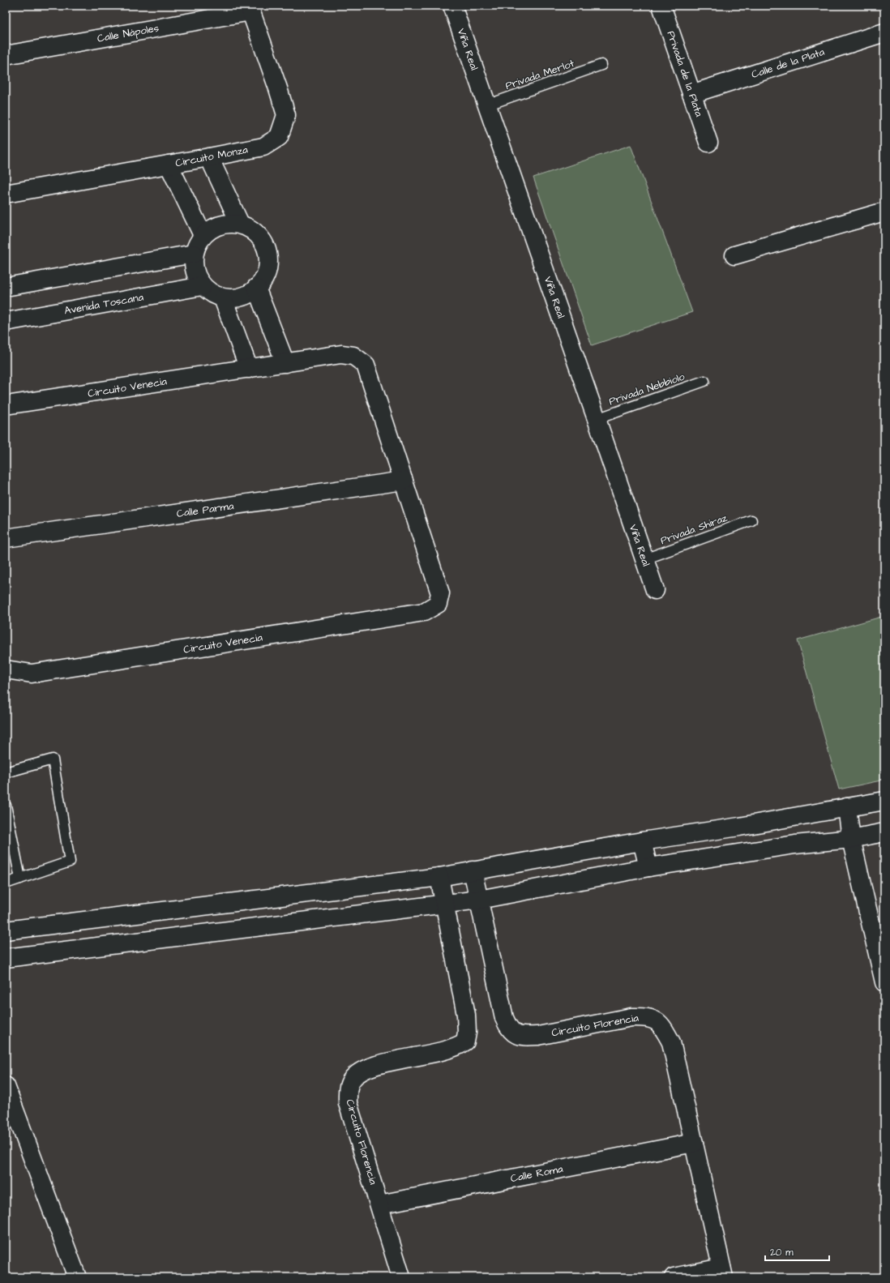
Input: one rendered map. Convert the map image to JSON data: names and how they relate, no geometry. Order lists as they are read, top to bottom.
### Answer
{
  "streets": {
    "street": [
      "Calle Nápoles",
      "Viña Real",
      "Calle de la Plata",
      "Privada de la Plata",
      "Circuito Monza",
      "Avenida Toscana",
      "Circuito Venecia",
      "Calle Parma",
      "Circuito Florencia",
      "Calle Roma"
    ],
    "lane": ["Privada Merlot", "Privada Nebbiolo", "Privada Shiraz"]
  },
  "crossings": [
    ["Calle Nápoles", "Circuito Monza"],
    ["Viña Real", "Privada Merlot"],
    ["Viña Real", "Privada Nebbiolo"],
    ["Viña Real", "Privada Shiraz"],
    ["Calle de la Plata", "Privada de la Plata"],
    ["Circuito Venecia", "Calle Parma"],
    ["Circuito Florencia", "Calle Roma"]
  ],
  "scale_bar": "20 m"
}
